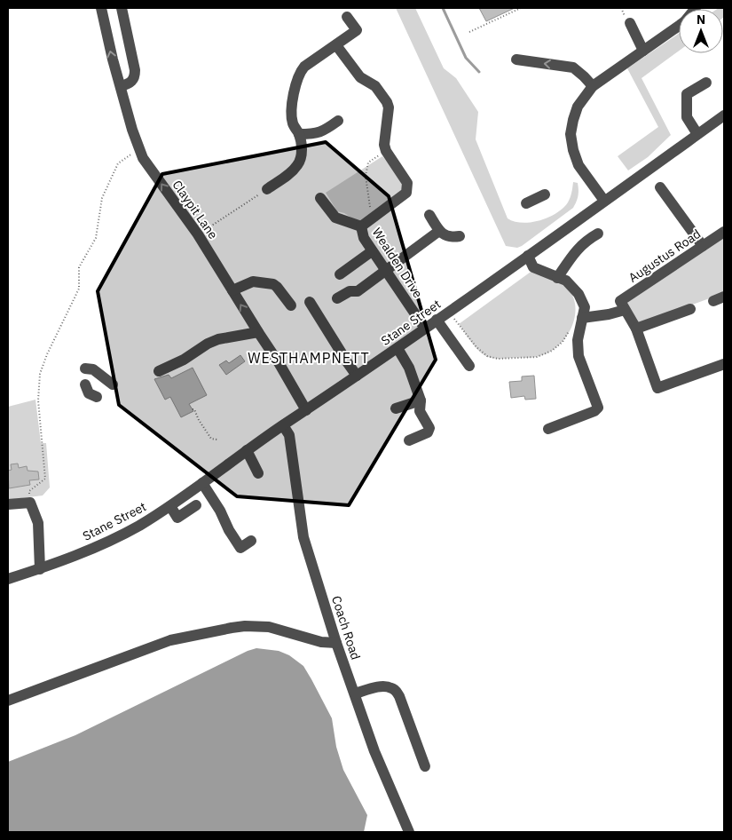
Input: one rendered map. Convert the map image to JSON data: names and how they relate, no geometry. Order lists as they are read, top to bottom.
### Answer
{
  "streets": {
    "street": [
      "Claypit Lane",
      "Augustus Road",
      "Wealden Drive",
      "Stane Street",
      "Coach Road"
    ]
  },
  "crossings": [
    ["Claypit Lane", "Stane Street"],
    ["Wealden Drive", "Stane Street"],
    ["Stane Street", "Coach Road"]
  ],
  "one_way": ["Claypit Lane"],
  "districts": ["WESTHAMPNETT"],
  "north": "top"
}
